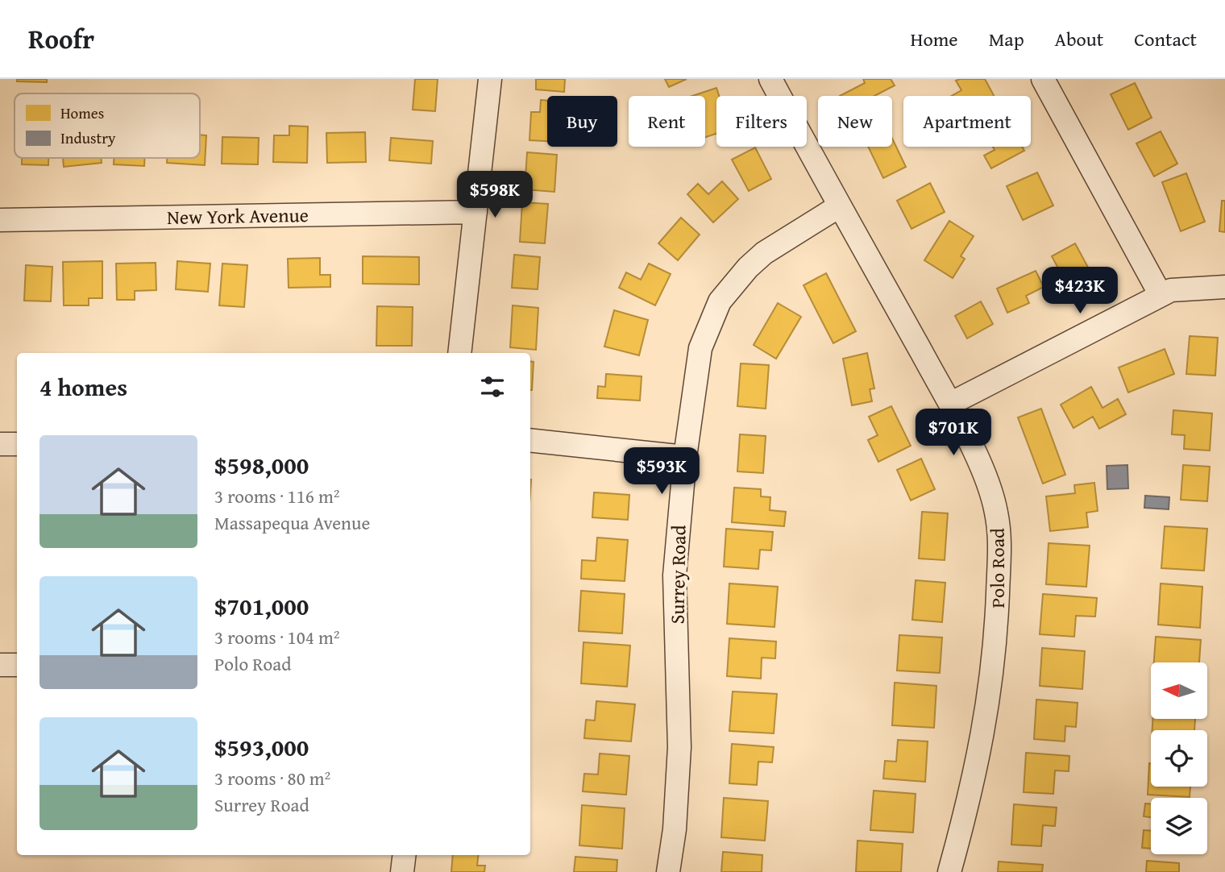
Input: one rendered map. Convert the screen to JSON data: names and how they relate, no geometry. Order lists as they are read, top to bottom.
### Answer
{
  "streets": {
    "street": ["New York Avenue", "Polo Road", "Surrey Road"]
  },
  "crossings": [
    ["Polo Road", "Surrey Road"]
  ],
  "legend": ["Homes", "Industry"],
  "north": "left",
  "page": {
    "header": "Roofr",
    "nav": [
      "Home",
      "Map",
      "About",
      "Contact"
    ],
    "chip": [
      "Buy",
      "Rent",
      "Filters",
      "New",
      "Apartment"
    ],
    "price": [
      "$598K",
      "$423K",
      "$701K",
      "$593K"
    ],
    "heading": "4 homes",
    "list": [
      {
        "name": "$598,000",
        "note": "3 rooms · 116 m² · Massapequa Avenue"
      },
      {
        "name": "$701,000",
        "note": "3 rooms · 104 m² · Polo Road"
      },
      {
        "name": "$593,000",
        "note": "3 rooms · 80 m² · Surrey Road"
      }
    ]
  }
}
